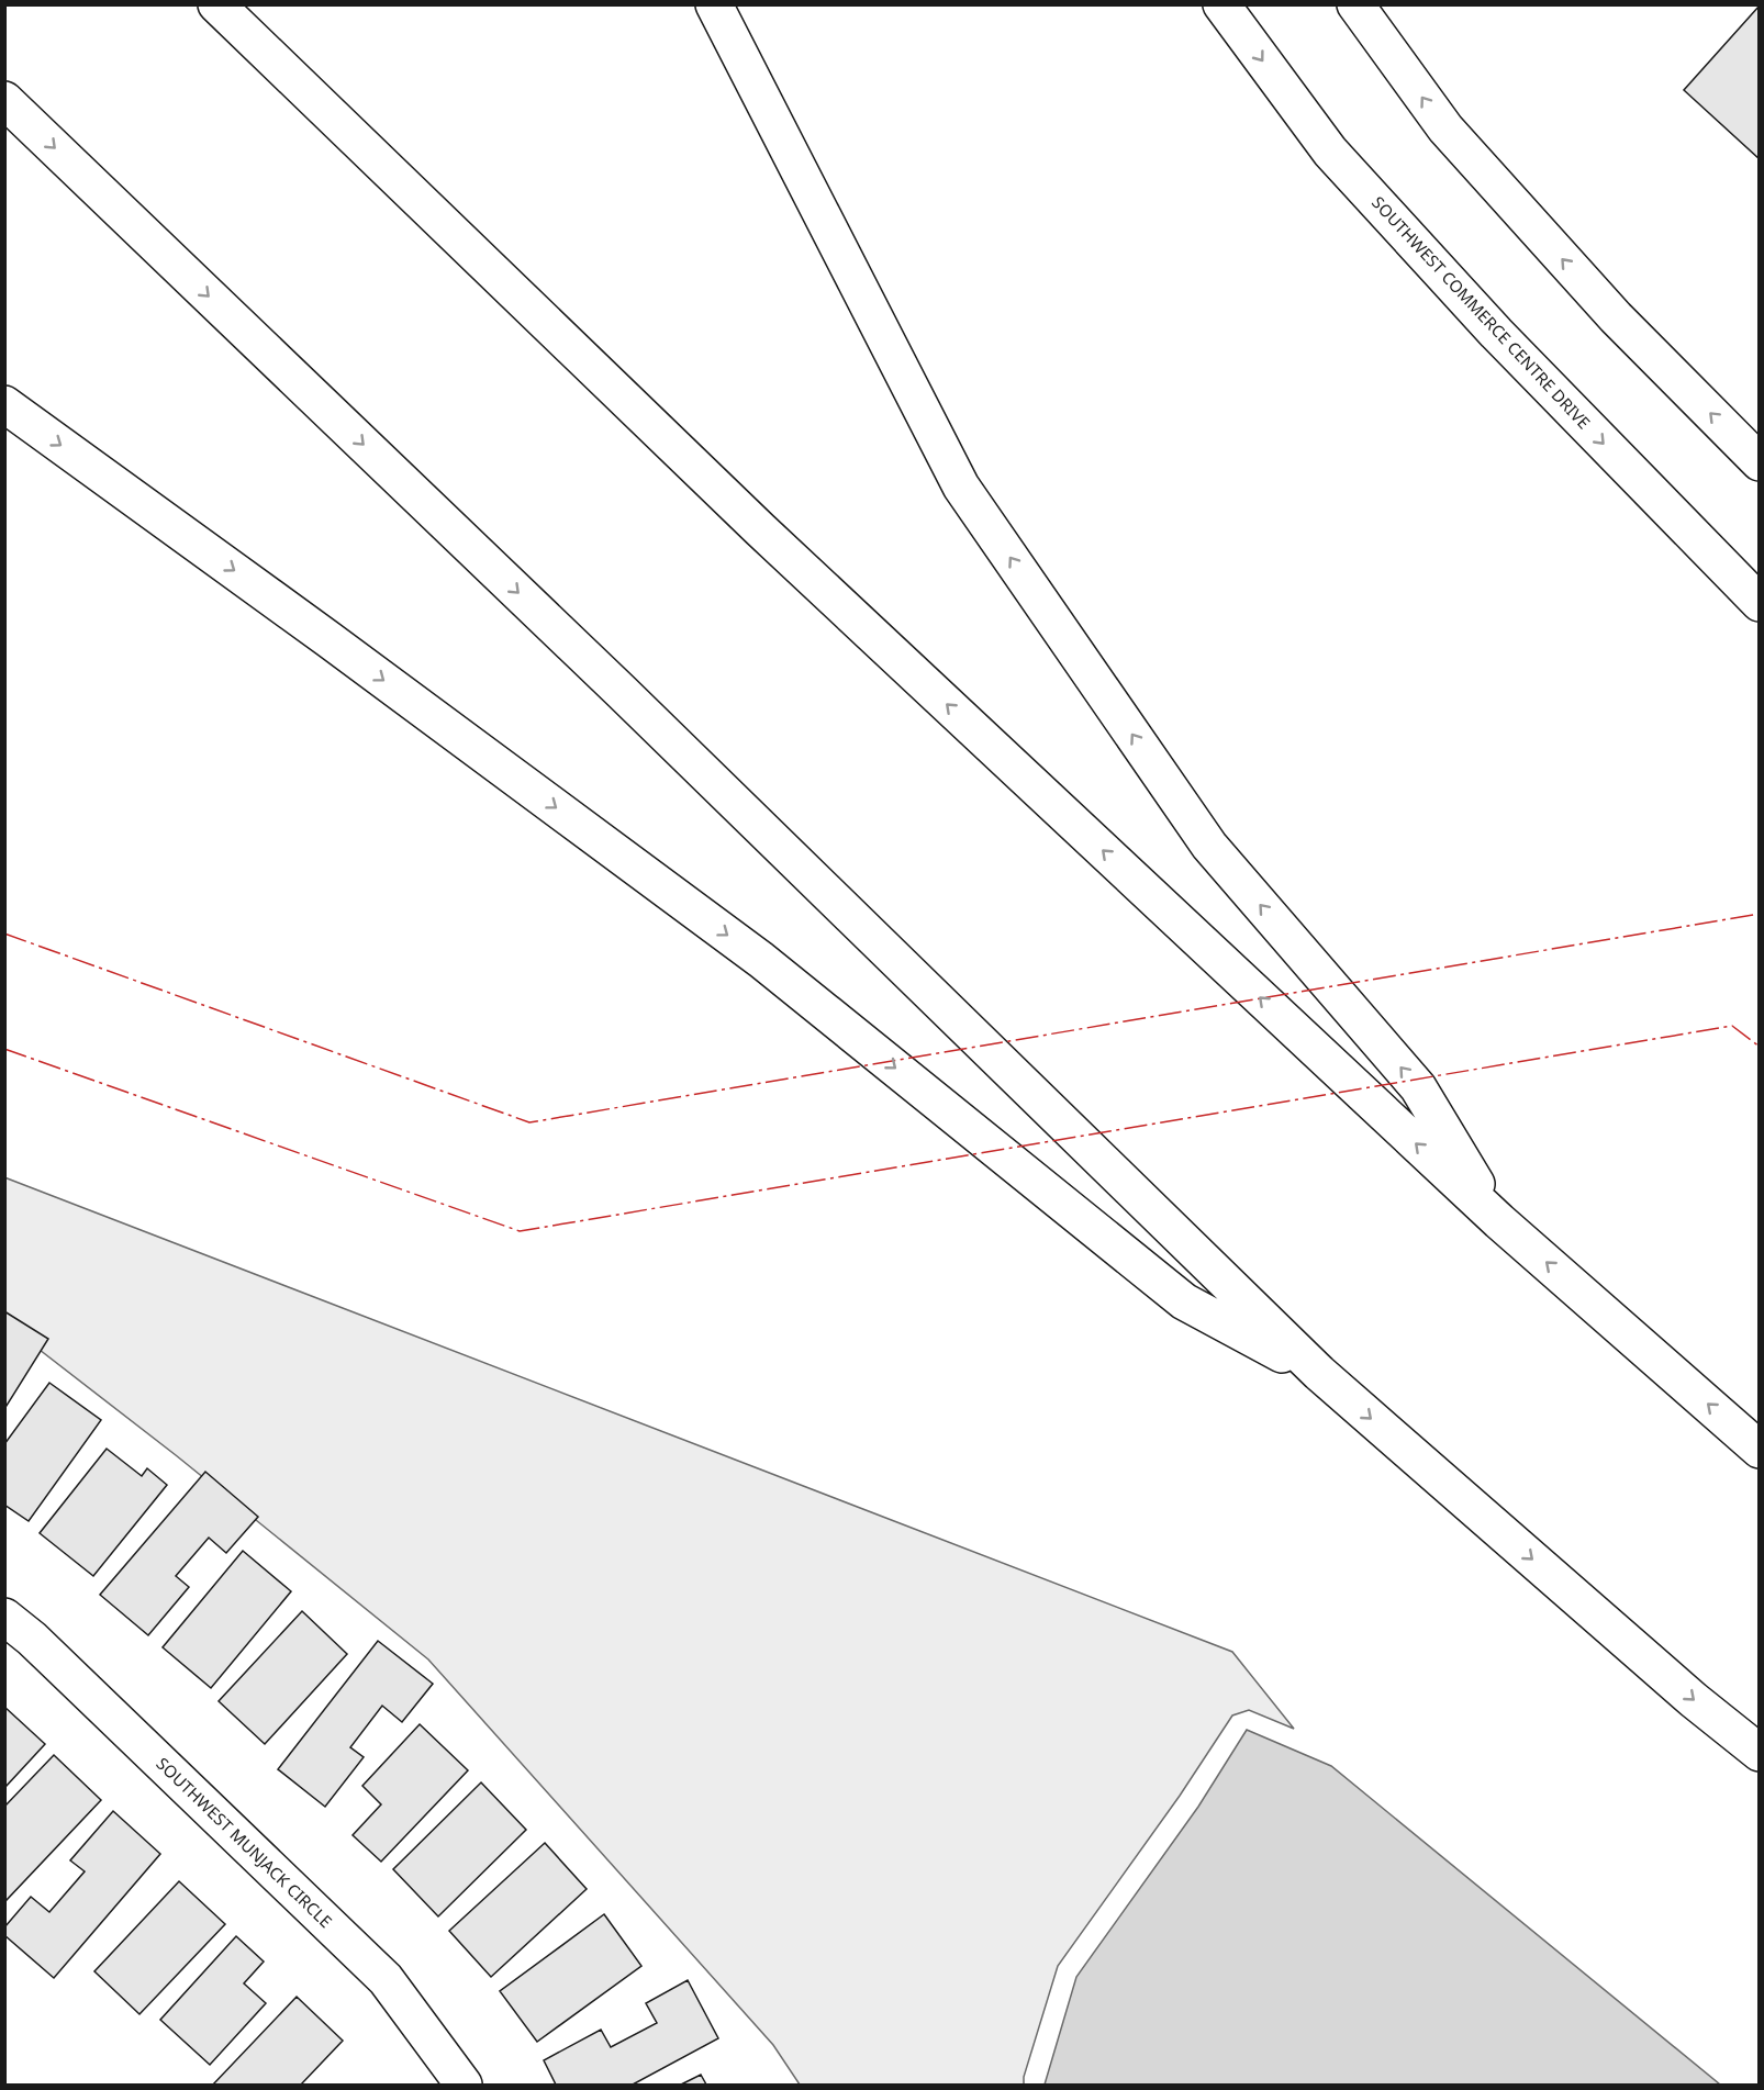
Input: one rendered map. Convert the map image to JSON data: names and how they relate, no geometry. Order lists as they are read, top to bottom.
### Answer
{
  "streets": {
    "main road": ["SOUTHWEST COMMERCE CENTRE DRIVE", "SOUTHWEST MUNJACK CIRCLE"]
  }
}
